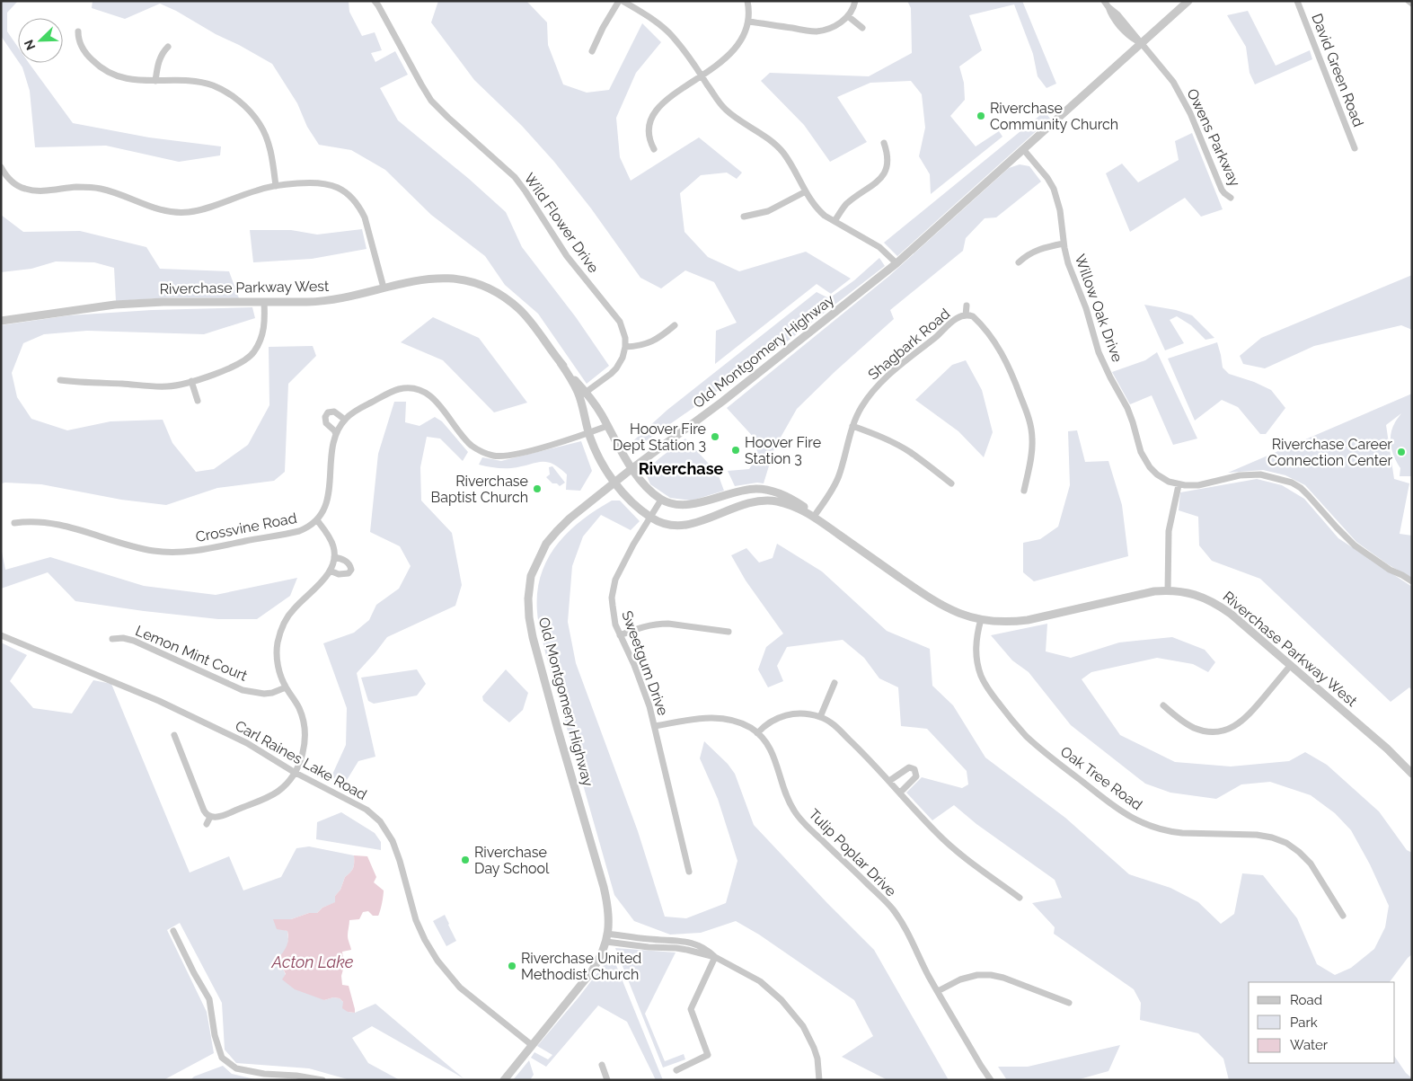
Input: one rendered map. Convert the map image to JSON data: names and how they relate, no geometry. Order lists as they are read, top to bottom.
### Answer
{
  "streets": {
    "street": [
      "David Green Road",
      "Owens Parkway",
      "Wild Flower Drive",
      "Riverchase Parkway West",
      "Willow Oak Drive",
      "Shagbark Road",
      "Old Montgomery Highway",
      "Crossvine Road",
      "Lemon Mint Court",
      "Sweetgum Drive",
      "Carl Raines Lake Road",
      "Oak Tree Road",
      "Tulip Poplar Drive"
    ]
  },
  "crossings": [
    ["Owens Parkway", "Old Montgomery Highway"],
    ["Riverchase Parkway West", "Shagbark Road"],
    ["Riverchase Parkway West", "Old Montgomery Highway"],
    ["Riverchase Parkway West", "Crossvine Road"],
    ["Riverchase Parkway West", "Sweetgum Drive"],
    ["Riverchase Parkway West", "Oak Tree Road"],
    ["Willow Oak Drive", "Old Montgomery Highway"],
    ["Old Montgomery Highway", "Carl Raines Lake Road"],
    ["Sweetgum Drive", "Tulip Poplar Drive"]
  ],
  "districts": ["Riverchase"],
  "water": ["Acton Lake"],
  "places": [
    "Riverchase Community Church",
    "Hoover Fire Dept Station 3",
    "Hoover Fire Station 3",
    "Riverchase Career Connection Center",
    "Riverchase Baptist Church",
    "Riverchase Day School",
    "Riverchase United Methodist Church"
  ],
  "legend": ["Road", "Park", "Water"],
  "north": "bottom left"
}
